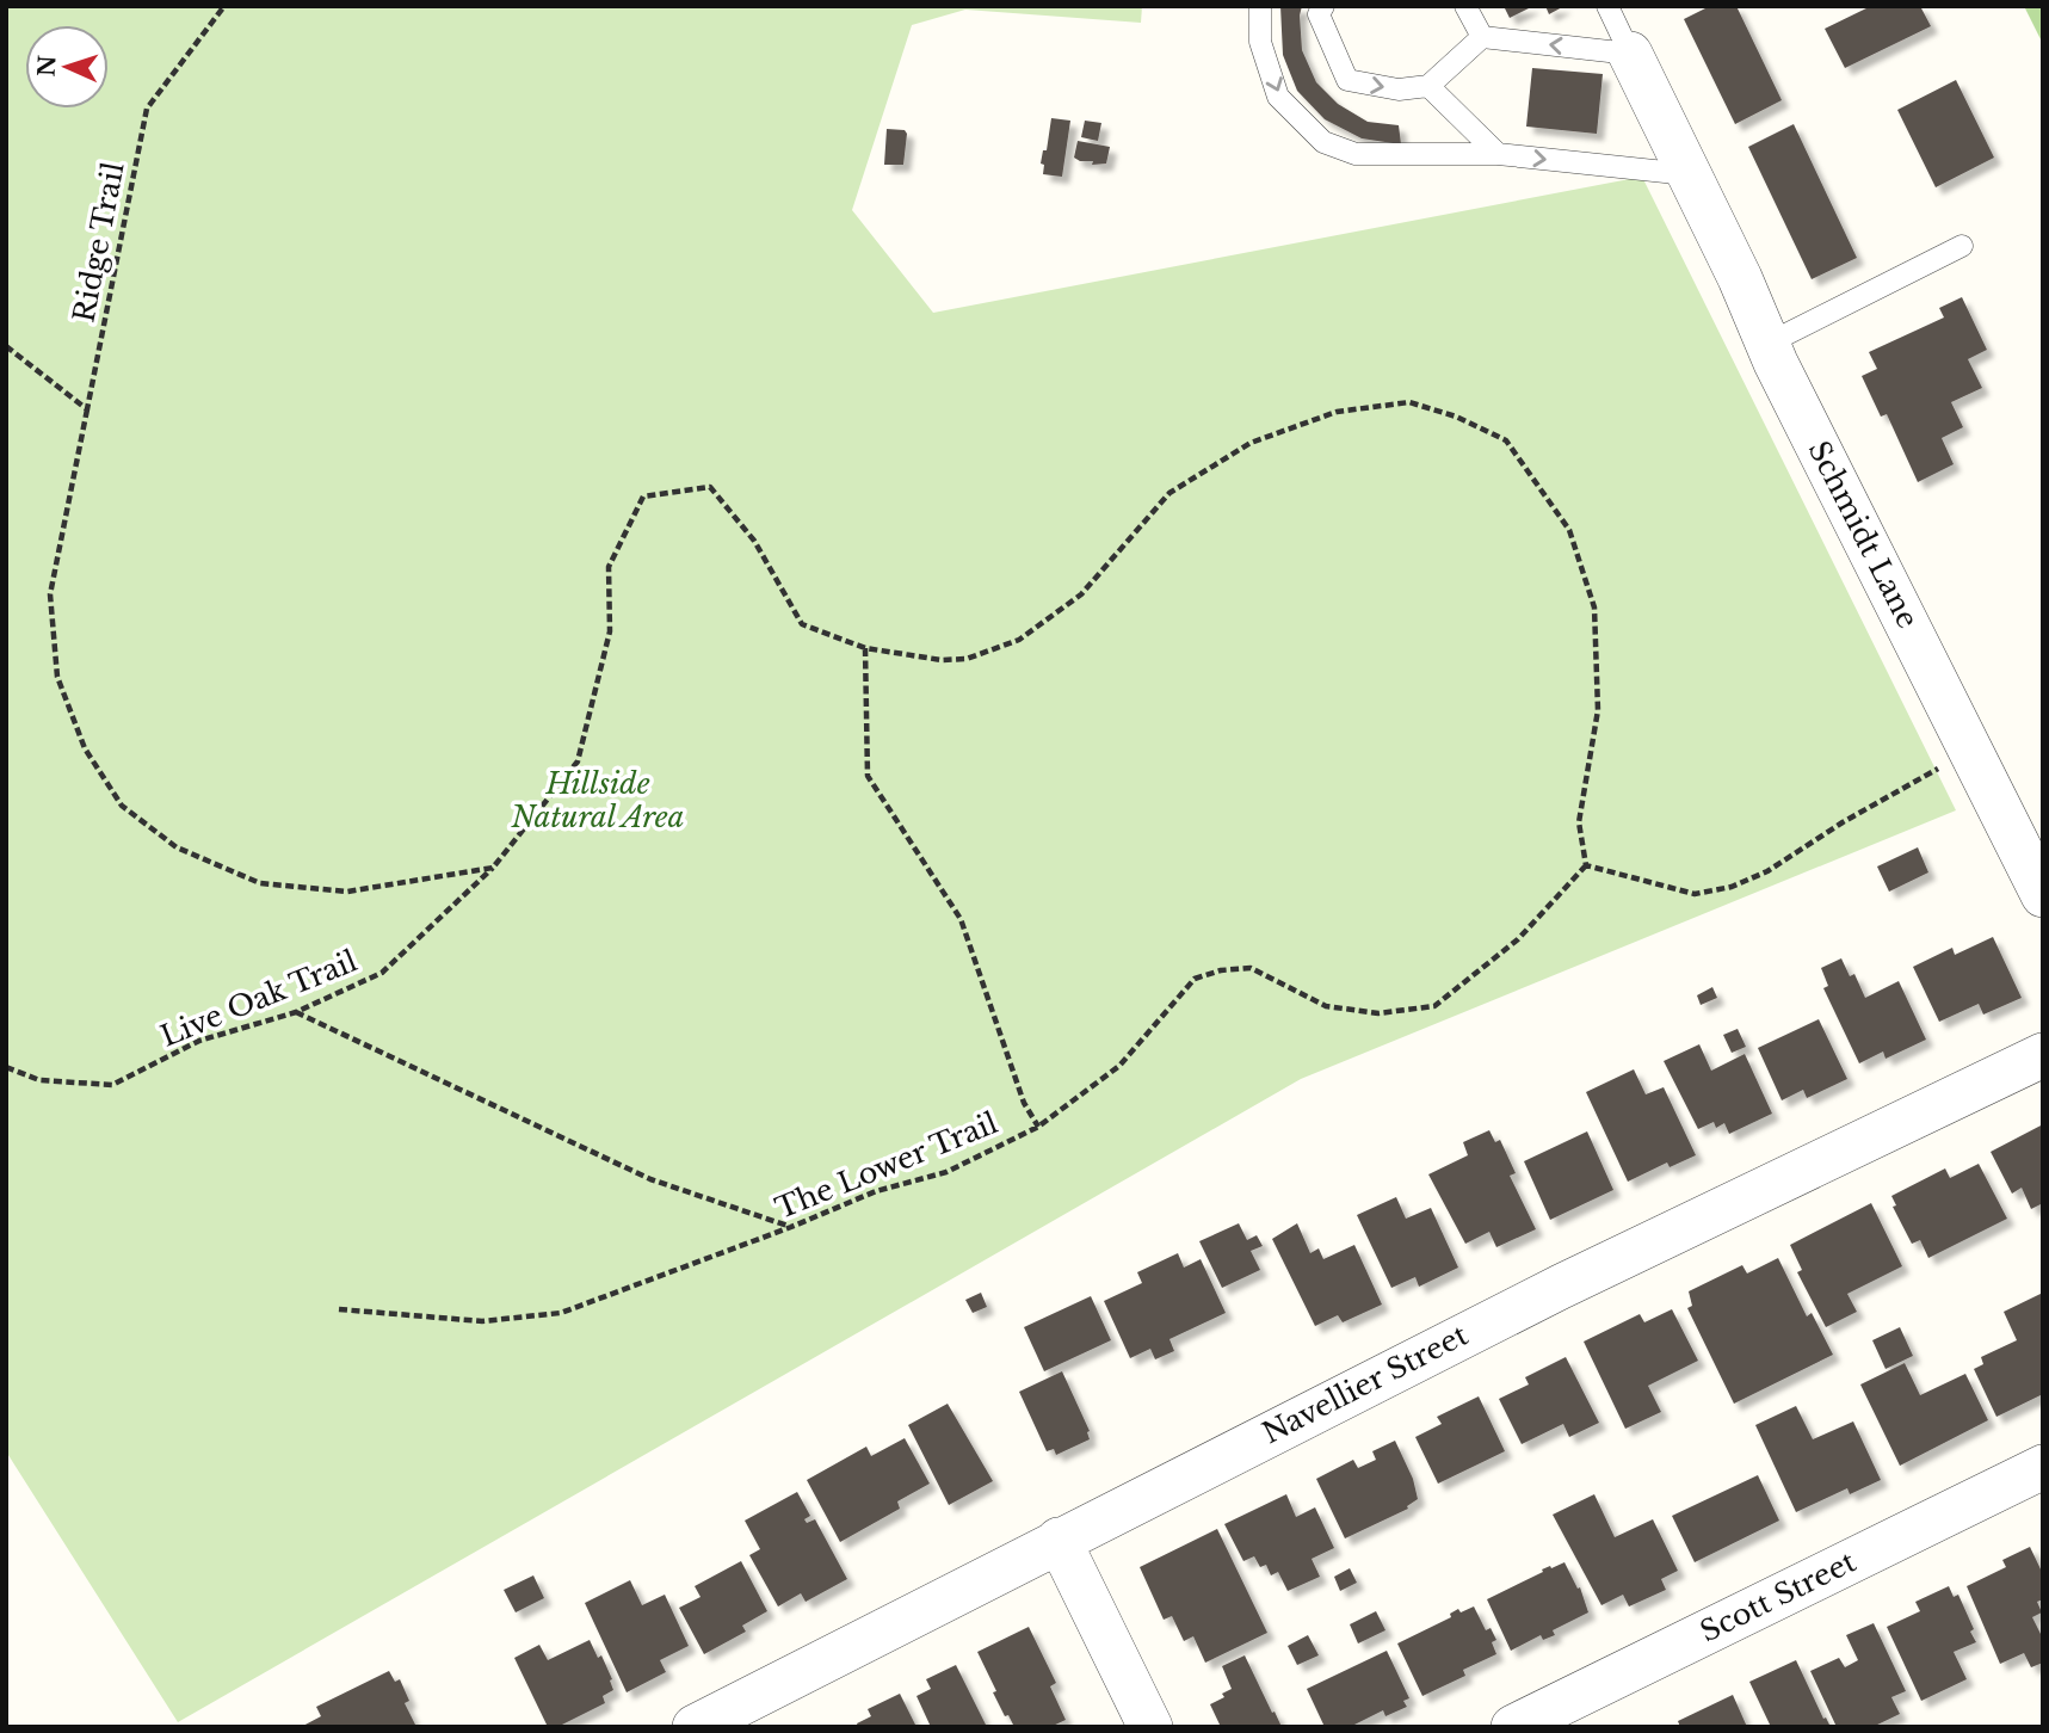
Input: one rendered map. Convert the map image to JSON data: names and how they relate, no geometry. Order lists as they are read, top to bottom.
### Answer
{
  "streets": {
    "street": ["Schmidt Lane", "Navellier Street", "Scott Street"],
    "path": ["Ridge Trail", "Live Oak Trail", "The Lower Trail"]
  },
  "crossings": [
    ["Ridge Trail", "Live Oak Trail"]
  ],
  "parks": ["Hillside Natural Area"],
  "north": "left"
}
